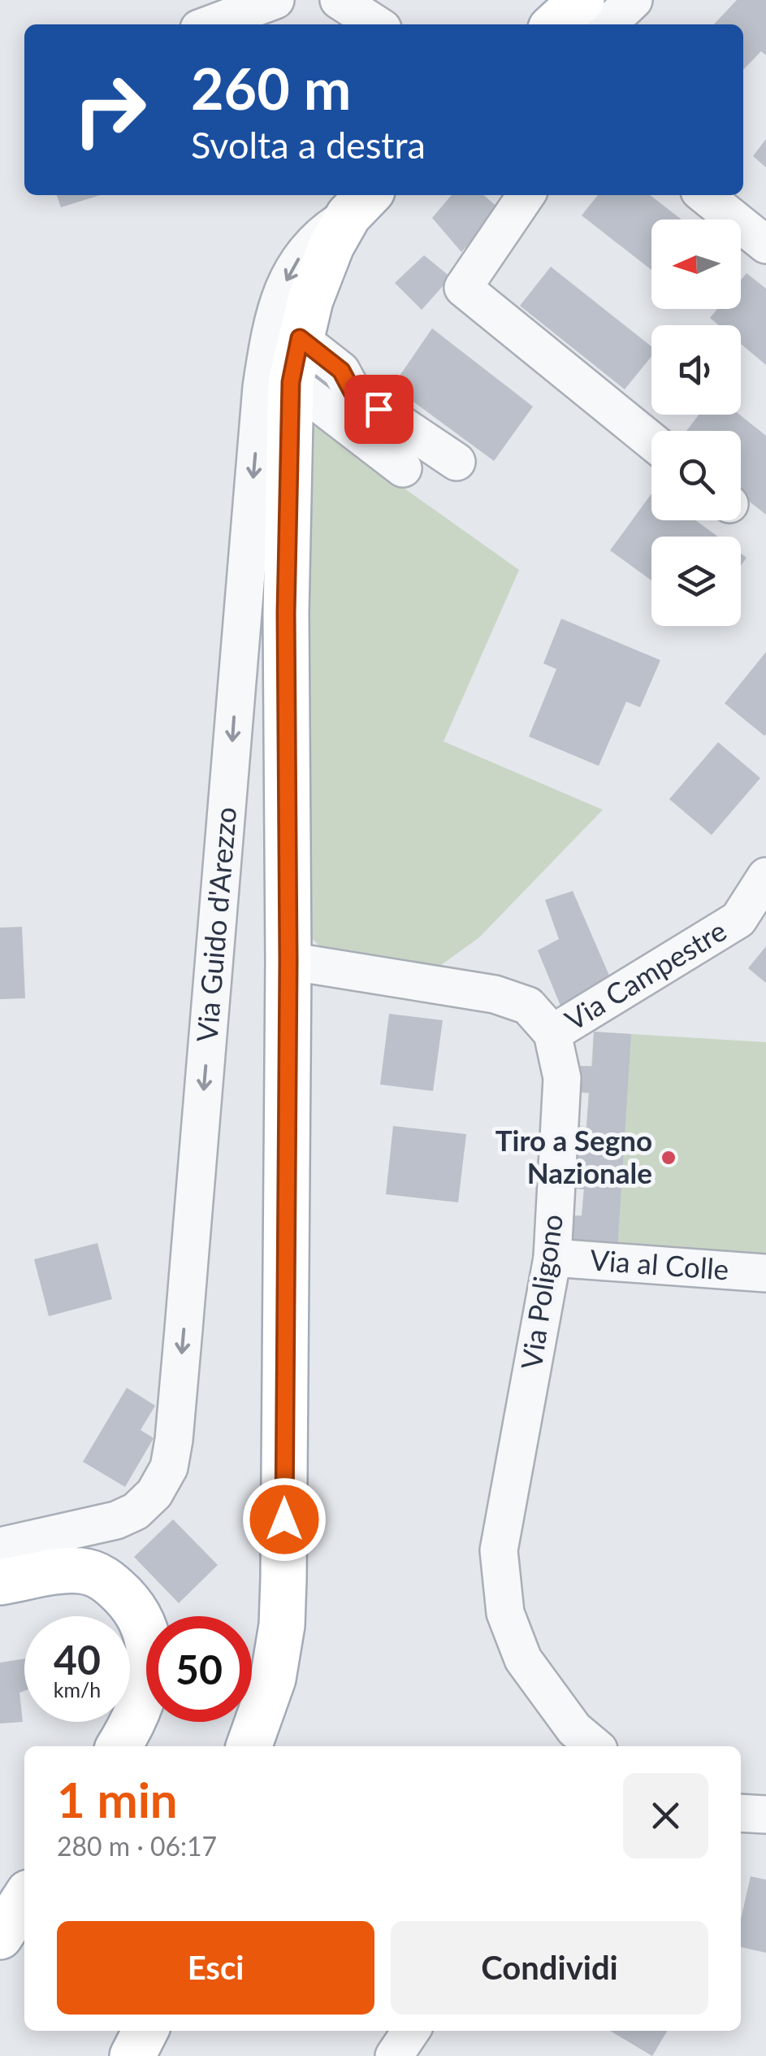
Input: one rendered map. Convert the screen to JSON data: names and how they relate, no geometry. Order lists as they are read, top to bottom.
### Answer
{
  "streets": {
    "street": [
      "Via Guido d'Arezzo",
      "Via Campestre",
      "Via al Colle",
      "Via Poligono"
    ]
  },
  "crossings": [
    ["Via Campestre", "Via Poligono"],
    ["Via al Colle", "Via Poligono"]
  ],
  "one_way": ["Via Guido d'Arezzo"],
  "places": ["Tiro a Segno Nazionale"],
  "north": "left",
  "page": {
    "turn": ["260 m", "Svolta a destra"],
    "speed": "40 km/h",
    "limit": "50",
    "heading": ["1 min", "280 m · 06:17"],
    "buttons": ["Esci", "Condividi"]
  }
}
